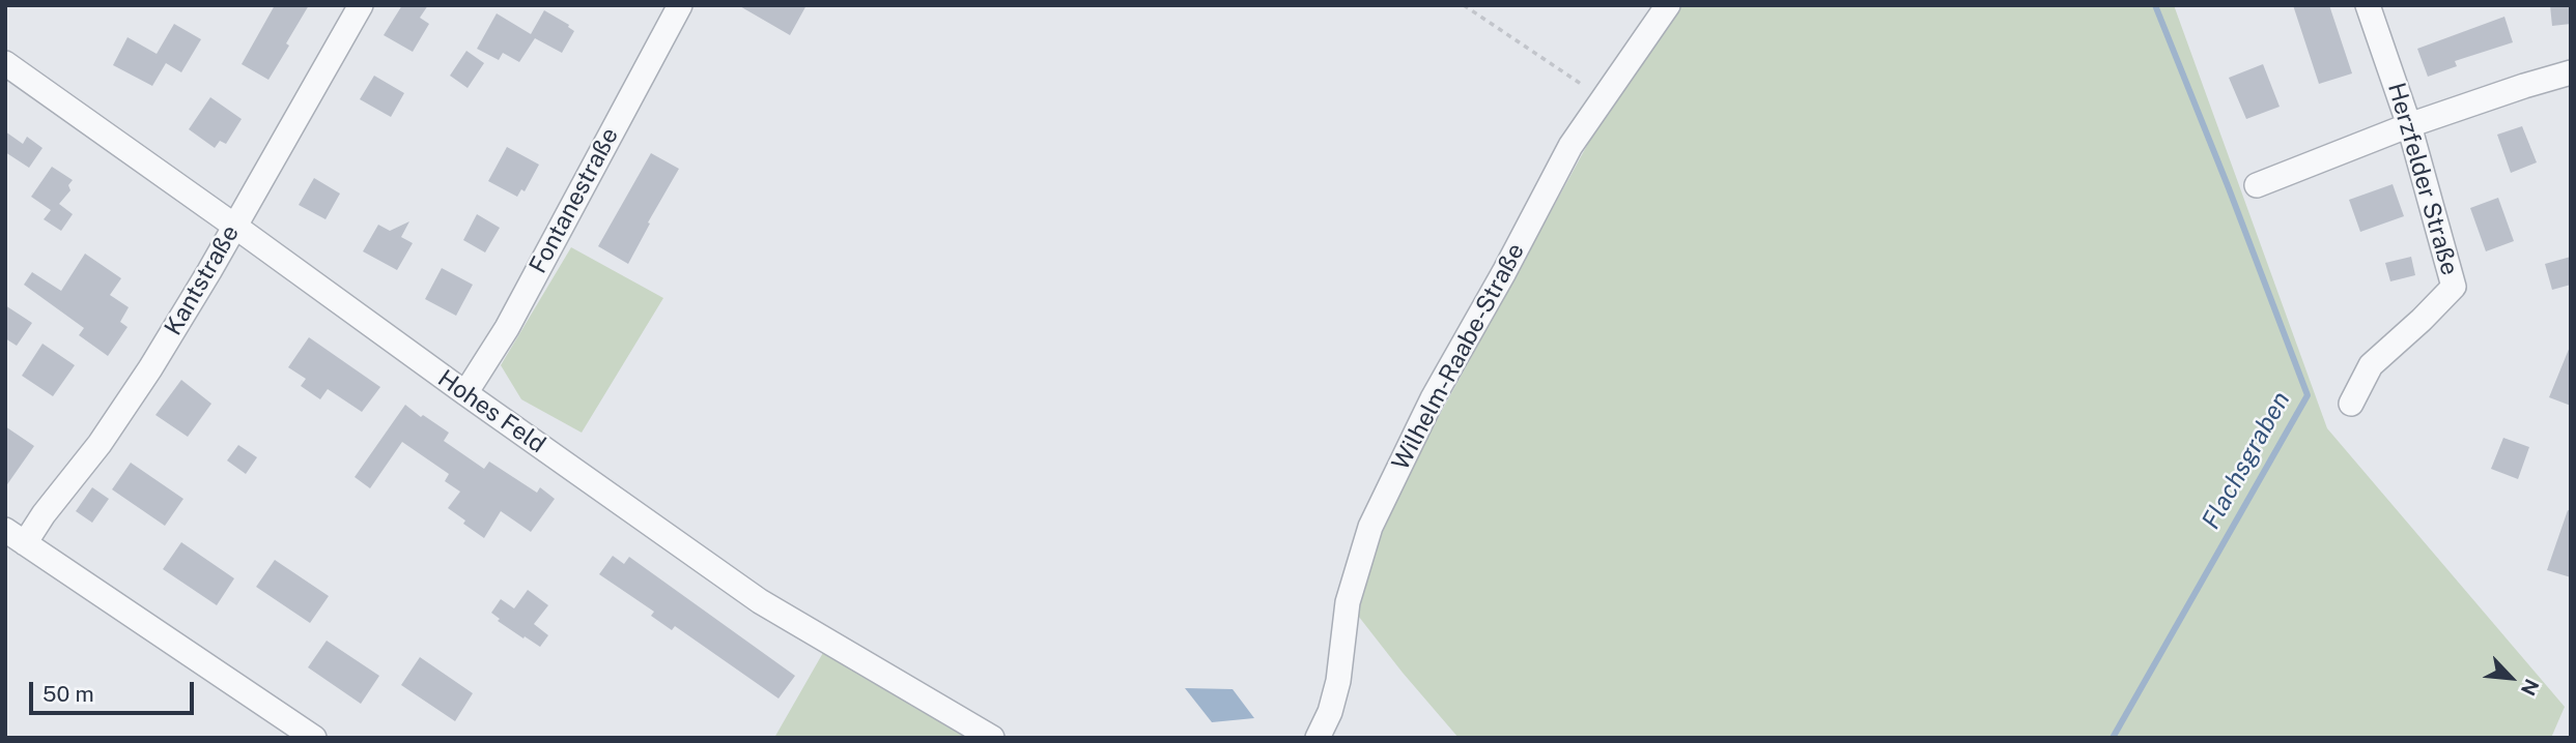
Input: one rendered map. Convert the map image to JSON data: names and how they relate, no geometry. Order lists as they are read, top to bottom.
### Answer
{
  "streets": {
    "street": [
      "Herzfelder Straße",
      "Fontanestraße",
      "Kantstraße",
      "Wilhelm-Raabe-Straße",
      "Hohes Feld"
    ]
  },
  "crossings": [
    ["Fontanestraße", "Hohes Feld"],
    ["Kantstraße", "Hohes Feld"]
  ],
  "water": ["Flachsgraben"],
  "scale_bar": "50 m",
  "north": "bottom right"
}
